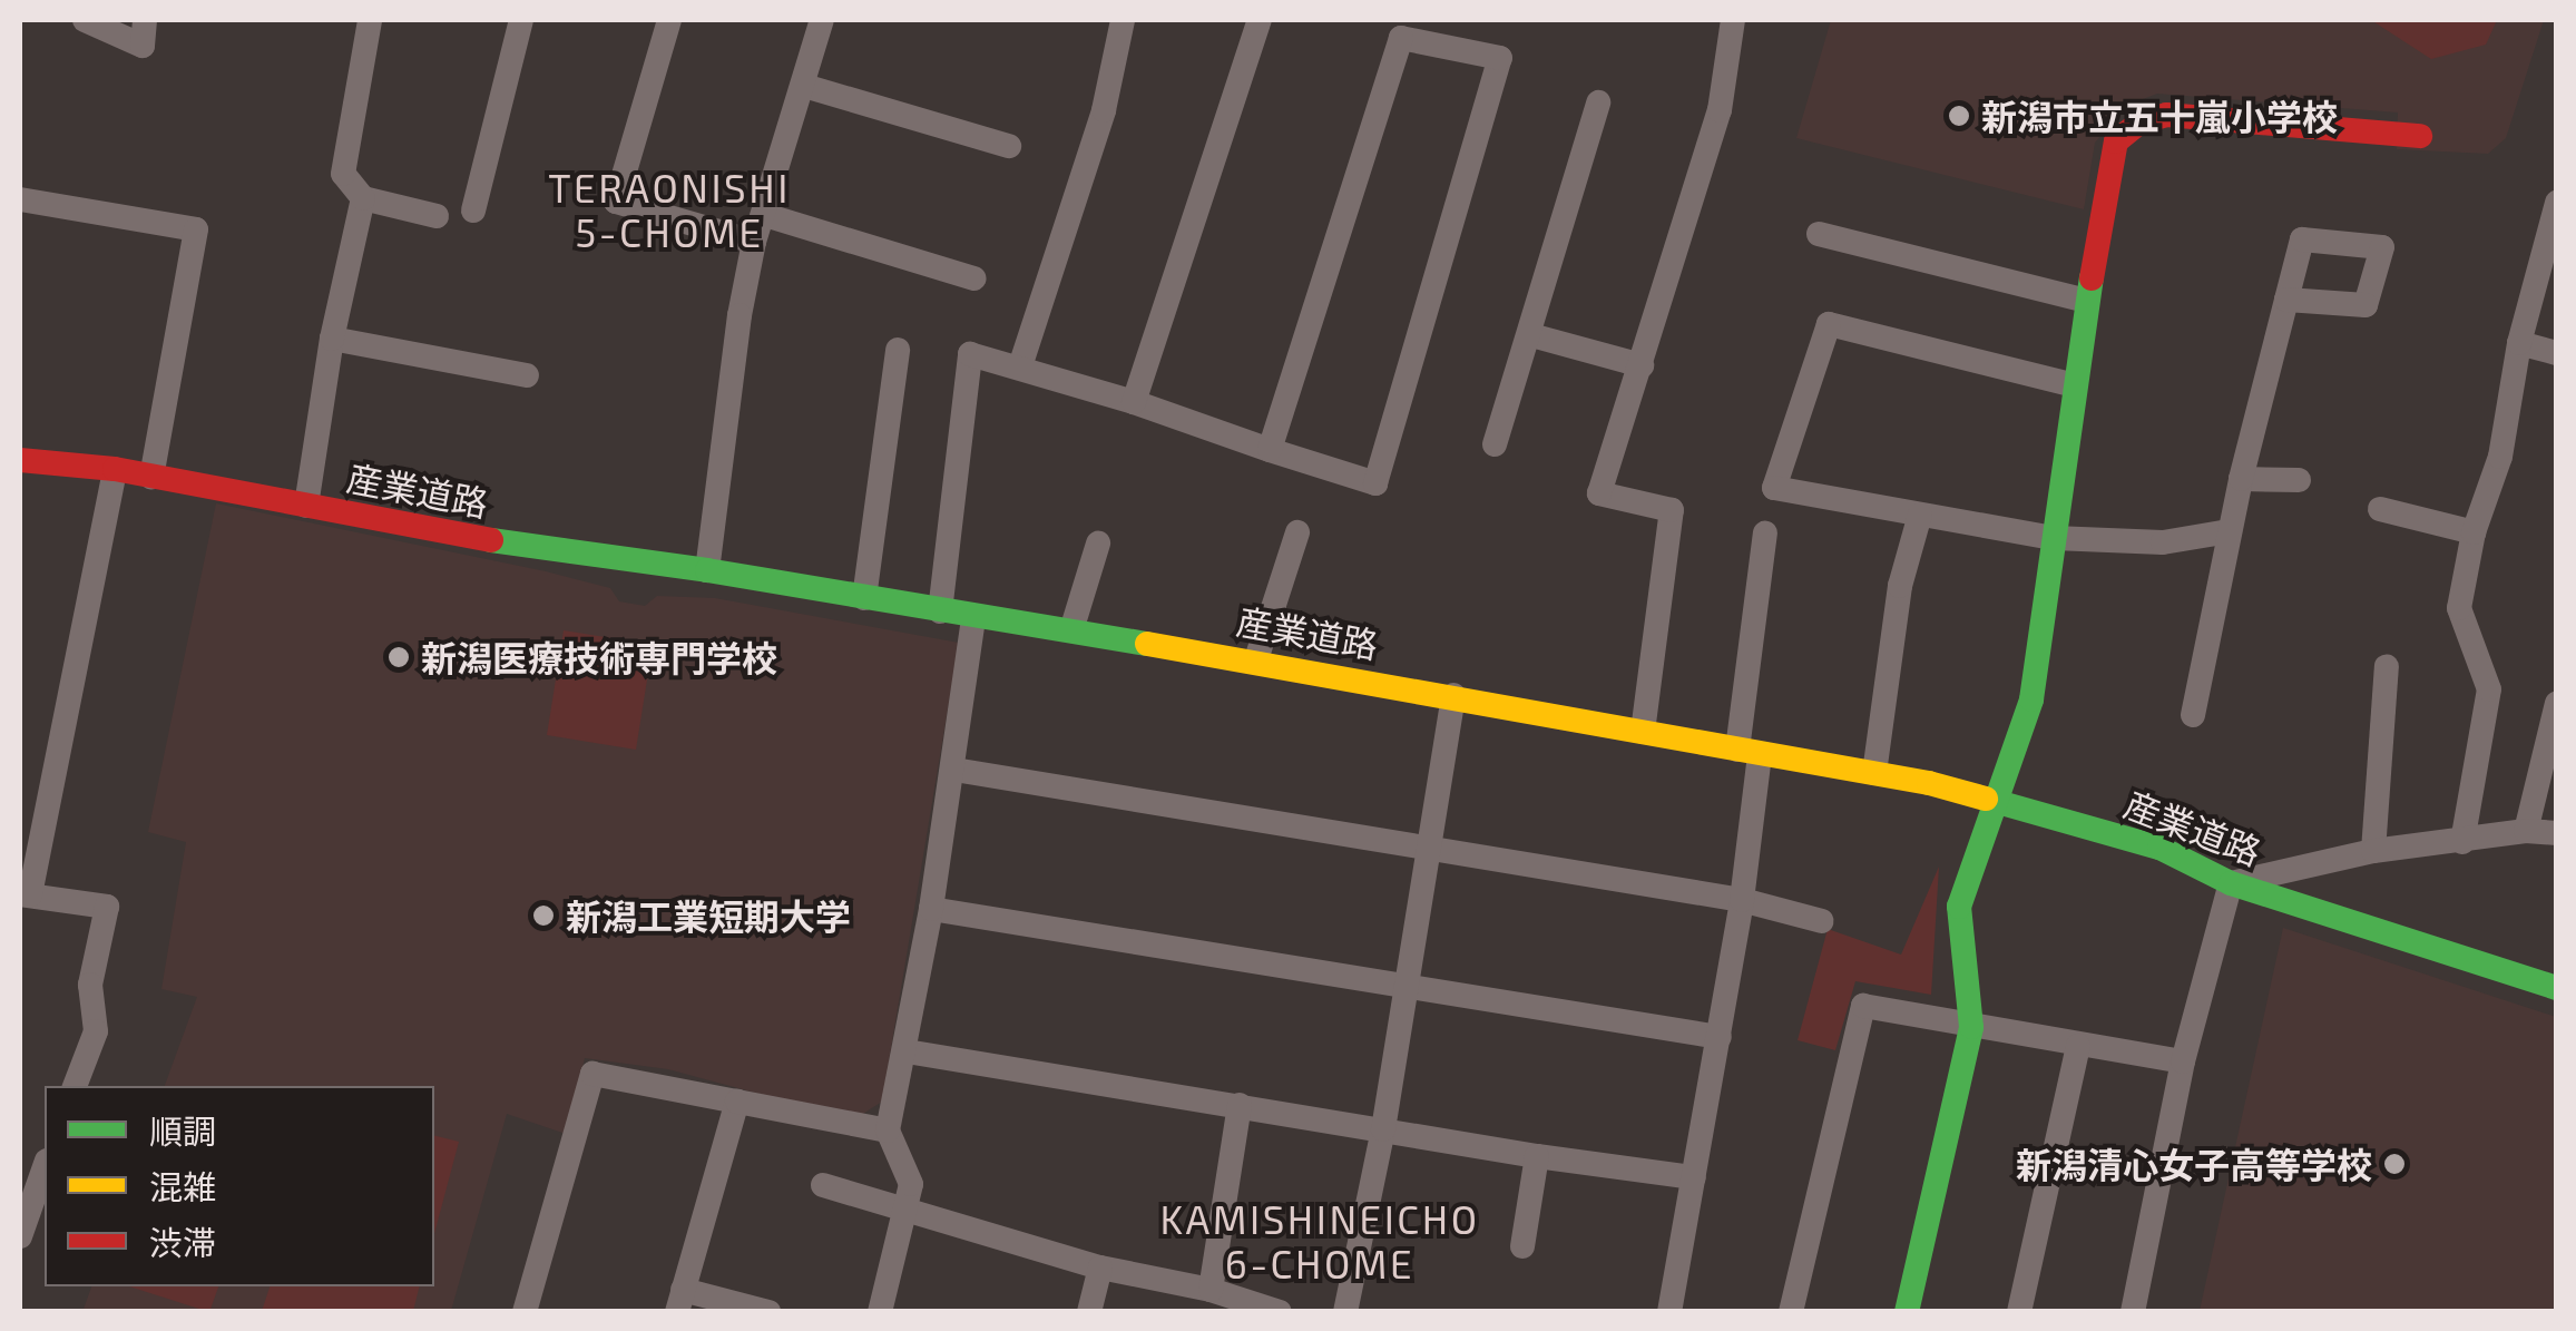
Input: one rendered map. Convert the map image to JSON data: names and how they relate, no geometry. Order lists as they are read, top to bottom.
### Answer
{
  "streets": {
    "street": ["産業道路"]
  },
  "districts": ["TERAONISHI 5-CHOME", "KAMISHINEICHO 6-CHOME"],
  "places": [
    "新潟市立五十嵐小学校",
    "新潟医療技術専門学校",
    "新潟工業短期大学",
    "新潟清心女子高等学校"
  ],
  "legend": ["順調", "混雑", "渋滞"]
}
